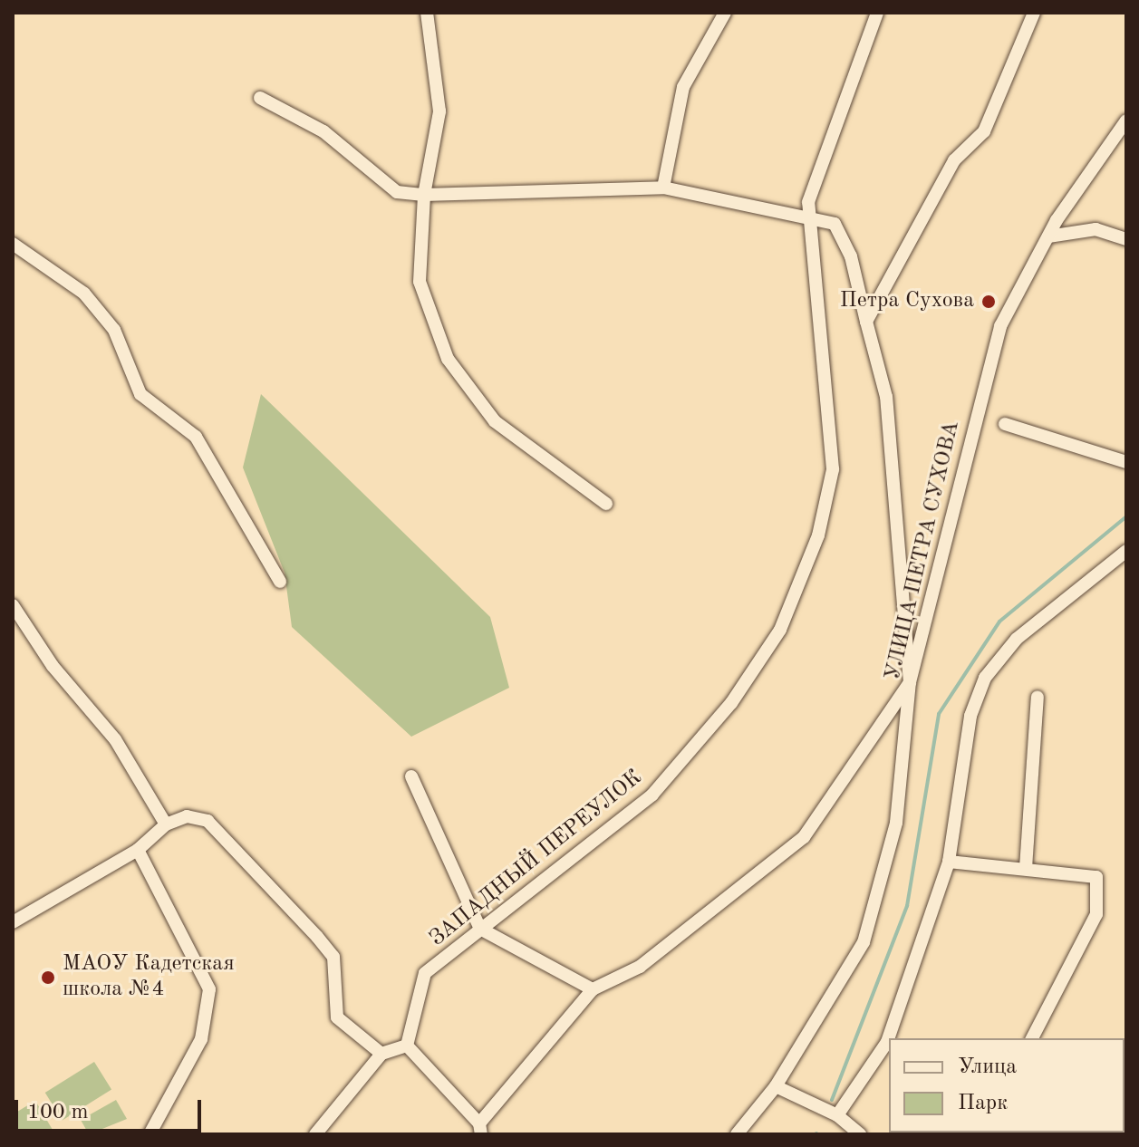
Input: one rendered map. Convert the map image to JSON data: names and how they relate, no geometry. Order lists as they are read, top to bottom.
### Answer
{
  "streets": {
    "street": ["УЛИЦА ПЕТРА СУХОВА", "ЗАПАДНЫЙ ПЕРЕУЛОК"]
  },
  "places": ["Петра Сухова", "МАОУ Кадетская школа №4"],
  "legend": ["Улица", "Парк"],
  "scale_bar": "100 m"
}
